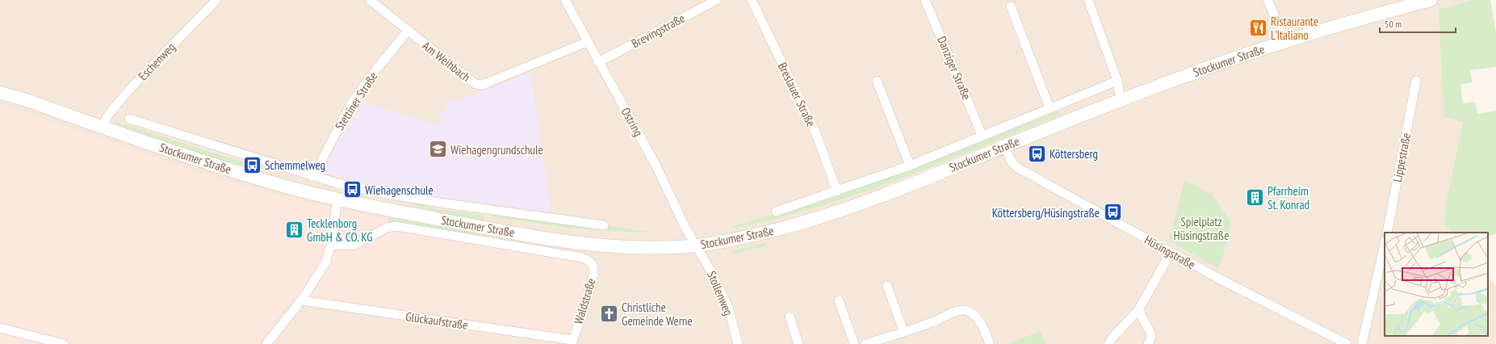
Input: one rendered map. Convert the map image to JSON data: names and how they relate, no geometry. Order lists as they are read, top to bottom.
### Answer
{
  "streets": {
    "main road": ["Stockumer Straße"],
    "street": [
      "Brevingstraße",
      "Eschenweg",
      "Am Weihbach",
      "Danziger Straße",
      "Breslauer Straße",
      "Stettiner Straße",
      "Ostring",
      "Lippestraße",
      "Hüsingstraße",
      "Stollenweg",
      "Waldstraße",
      "Glückaufstraße"
    ]
  },
  "crossings": [
    ["Brevingstraße", "Ostring"],
    ["Stockumer Straße", "Eschenweg"],
    ["Stockumer Straße", "Danziger Straße"],
    ["Stockumer Straße", "Breslauer Straße"],
    ["Stockumer Straße", "Stettiner Straße"],
    ["Stockumer Straße", "Ostring"],
    ["Stockumer Straße", "Hüsingstraße"],
    ["Stockumer Straße", "Stollenweg"],
    ["Stockumer Straße", "Waldstraße"],
    ["Am Weihbach", "Stettiner Straße"],
    ["Am Weihbach", "Ostring"],
    ["Ostring", "Stollenweg"],
    ["Waldstraße", "Glückaufstraße"]
  ],
  "parks": ["Spielplatz Hüsingstraße"],
  "places": {
    "restaurant": ["Ristaurante L'Italiano"],
    "school or university": ["Wiehagengrundschule"],
    "bus stop": [
      "Köttersberg",
      "Schemmelweg",
      "Wiehagenschule",
      "Köttersberg/Hüsingstraße"
    ],
    "building": ["Pfarrheim St. Konrad", "Tecklenborg GmbH & CO. KG"],
    "church": ["Christliche Gemeinde Werne"]
  },
  "scale_bar": "50 m"
}
